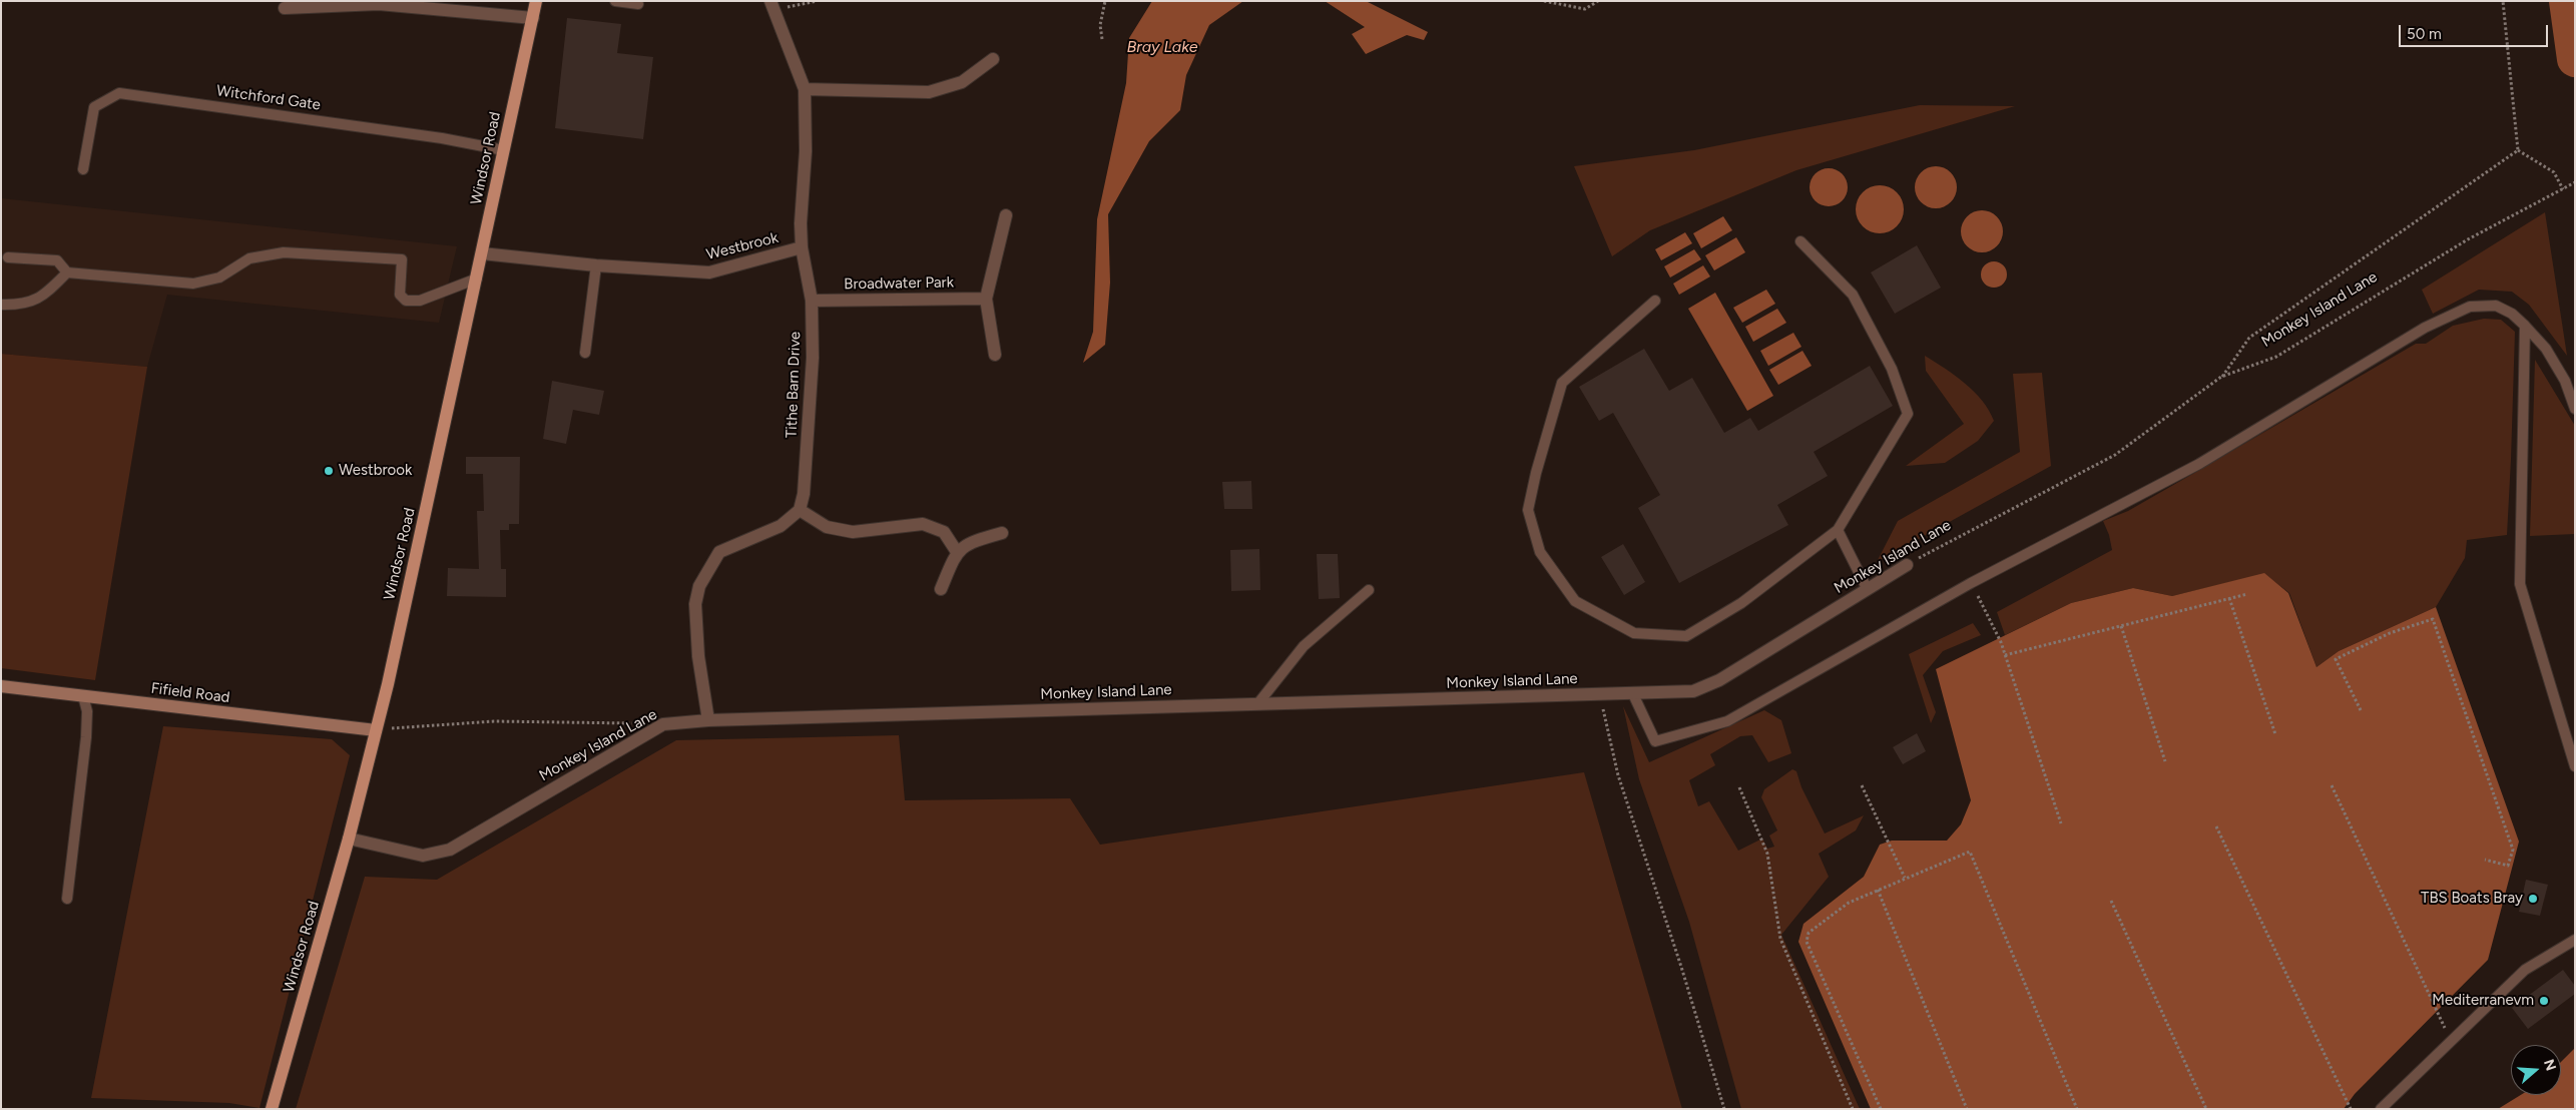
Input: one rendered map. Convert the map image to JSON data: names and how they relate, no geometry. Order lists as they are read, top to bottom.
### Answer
{
  "streets": {
    "main road": ["Windsor Road"],
    "street": [
      "Westbrook",
      "Broadwater Park",
      "Monkey Island Lane",
      "Tithe Barn Drive",
      "Fifield Road"
    ],
    "lane": ["Witchford Gate"]
  },
  "crossings": [
    ["Witchford Gate", "Windsor Road"],
    ["Windsor Road", "Westbrook"],
    ["Windsor Road", "Monkey Island Lane"],
    ["Windsor Road", "Fifield Road"],
    ["Westbrook", "Tithe Barn Drive"],
    ["Broadwater Park", "Tithe Barn Drive"]
  ],
  "water": ["Bray Lake"],
  "places": ["Westbrook", "TBS Boats Bray", "Mediterranevm"],
  "scale_bar": "50 m",
  "north": "right"
}
